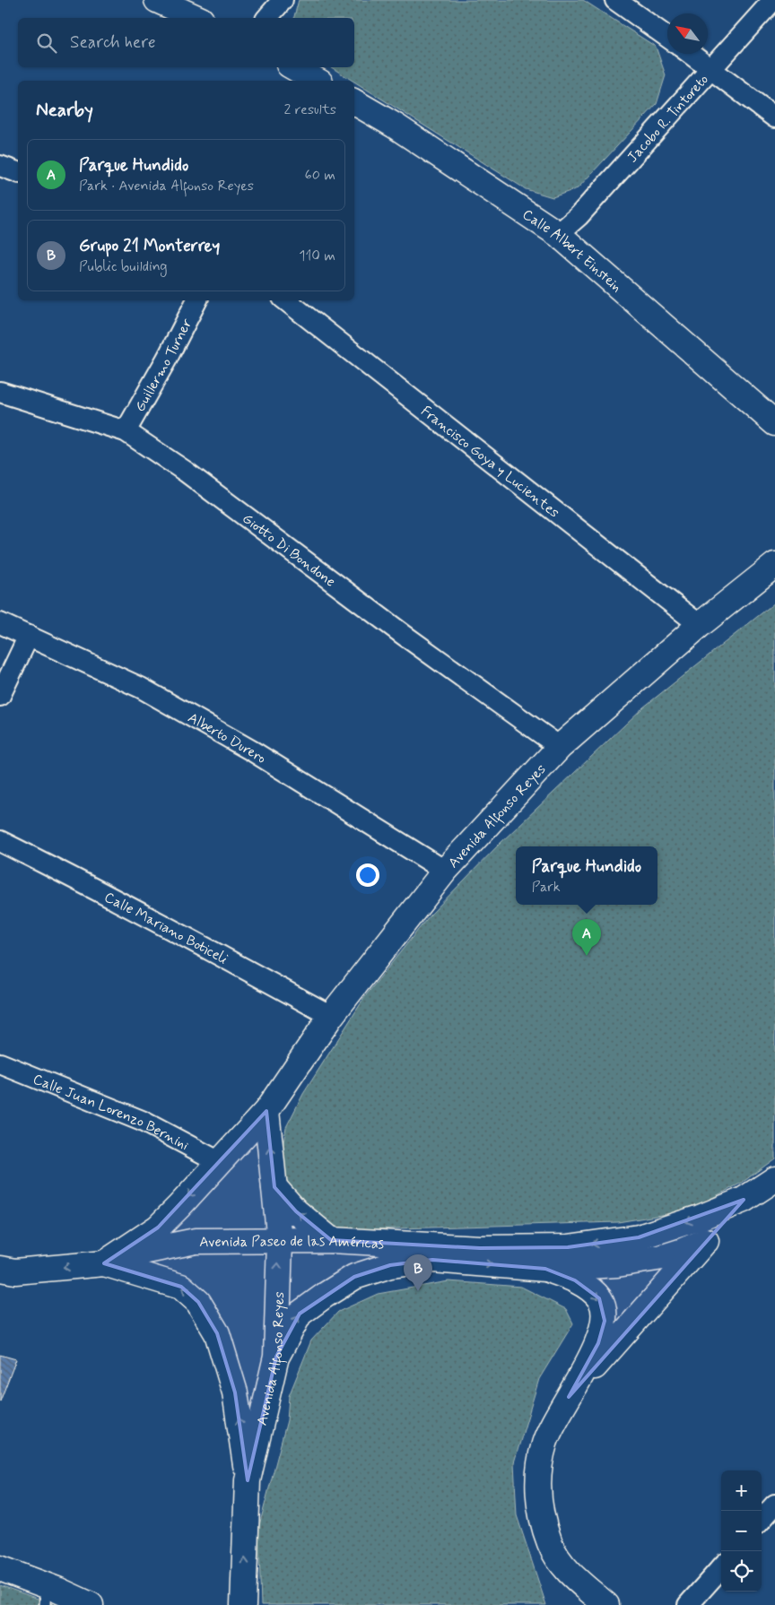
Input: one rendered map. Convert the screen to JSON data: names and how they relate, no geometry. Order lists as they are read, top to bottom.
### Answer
{
  "streets": {
    "street": [
      "Jacobo R. Tintoreto",
      "Calle Albert Einstein",
      "Guillermo Turner",
      "Francisco Goya y Lucientes",
      "Giotto Di Bondone",
      "Alberto Durero",
      "Avenida Alfonso Reyes",
      "Calle Mariano Boticeli",
      "Calle Juan Lorenzo Bernini",
      "Avenida Paseo de las Américas"
    ]
  },
  "crossings": [
    ["Jacobo R. Tintoreto", "Calle Albert Einstein"],
    ["Guillermo Turner", "Giotto Di Bondone"],
    ["Francisco Goya y Lucientes", "Avenida Alfonso Reyes"],
    ["Giotto Di Bondone", "Avenida Alfonso Reyes"],
    ["Alberto Durero", "Avenida Alfonso Reyes"],
    ["Avenida Alfonso Reyes", "Calle Mariano Boticeli"],
    ["Avenida Alfonso Reyes", "Calle Juan Lorenzo Bernini"],
    ["Avenida Alfonso Reyes", "Avenida Paseo de las Américas"]
  ],
  "north": "top left",
  "page": {
    "search": "Search here",
    "heading": ["Nearby", "2 results"],
    "list": [
      {
        "mark": "A",
        "name": "Parque Hundido",
        "note": "Park · Avenida Alfonso Reyes",
        "value": "60 m"
      },
      {
        "mark": "B",
        "name": "Grupo 21 Monterrey",
        "note": "Public building",
        "value": "110 m"
      }
    ],
    "popup": ["Parque Hundido", "Park"],
    "pins": ["A", "B"],
    "map_buttons": ["+", "−"]
  }
}
